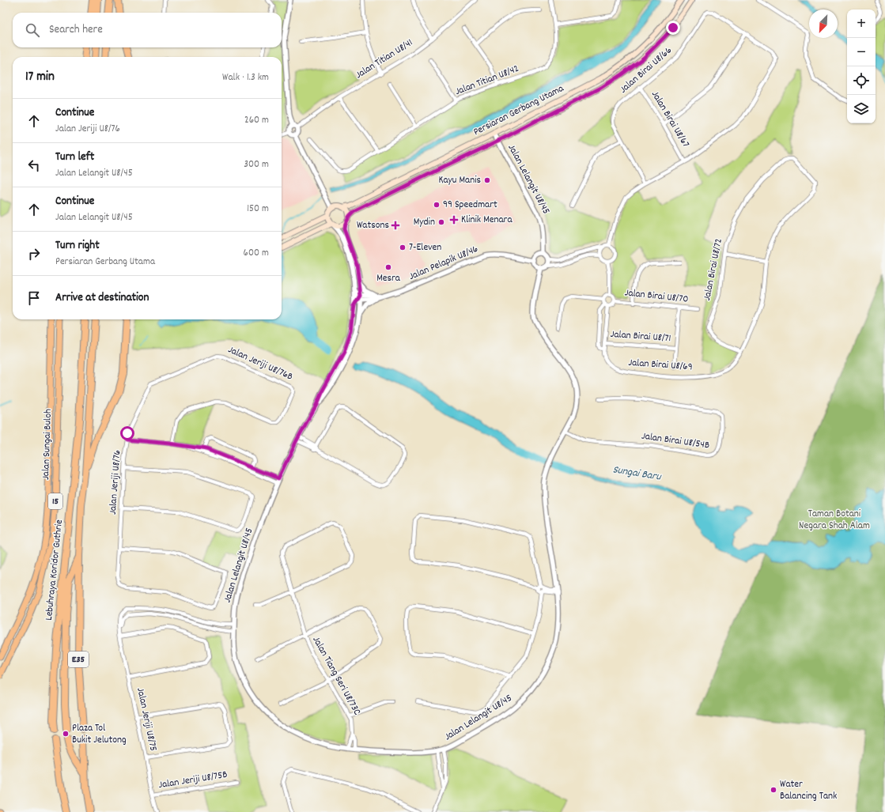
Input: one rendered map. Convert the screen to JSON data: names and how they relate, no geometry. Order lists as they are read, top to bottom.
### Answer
{
  "streets": {
    "highway": [
      "Jalan Sungai Buloh",
      "15",
      "Lebuhraya Koridor Guthrie",
      "E35"
    ],
    "main road": ["Persiaran Gerbang Utama"],
    "street": [
      "Jalan Titian U8/41",
      "Jalan Birai U8/66",
      "Jalan Titian U8/42",
      "Jalan Birai U8/67",
      "Jalan Lelangit U8/45",
      "Jalan Pelapik U8/46",
      "Jalan Birai U8/72",
      "Jalan Birai U8/70",
      "Jalan Birai U8/71",
      "Jalan Jeriji U8/76B",
      "Jalan Birai U8/69",
      "Jalan Birai U8/54B",
      "Jalan Jeriji U8/76",
      "Jalan Tiang Seri U8/73C",
      "Jalan Jeriji U8/75",
      "Jalan Jeriji U8/75B"
    ]
  },
  "crossings": [
    ["Jalan Birai U8/66", "Jalan Birai U8/67"],
    ["Persiaran Gerbang Utama", "Jalan Lelangit U8/45"],
    ["Jalan Lelangit U8/45", "Jalan Pelapik U8/46"],
    ["Jalan Lelangit U8/45", "Jalan Birai U8/54B"],
    ["Jalan Lelangit U8/45", "Jalan Jeriji U8/76"],
    ["Jalan Lelangit U8/45", "Jalan Tiang Seri U8/73C"],
    ["Jalan Lelangit U8/45", "Jalan Jeriji U8/75"],
    ["Jalan Birai U8/72", "Jalan Birai U8/69"],
    ["Jalan Birai U8/70", "Jalan Birai U8/71"],
    ["Jalan Birai U8/70", "Jalan Birai U8/69"],
    ["Jalan Birai U8/71", "Jalan Birai U8/69"],
    ["Jalan Jeriji U8/76B", "Jalan Jeriji U8/76"],
    ["Jalan Jeriji U8/75", "Jalan Jeriji U8/75B"]
  ],
  "water": ["Sungai Baru"],
  "parks": ["Taman Botani Negara Shah Alam"],
  "places": {
    "other": [
      "Kayu Manis",
      "99 Speedmart",
      "Mydin",
      "7-Eleven",
      "Mesra",
      "Plaza Tol Bukit Jelutong",
      "Water Balancing Tank"
    ],
    "health": ["Klinik Menara", "Watsons"]
  },
  "north": "bottom left",
  "page": {
    "map_buttons": ["+", "−"],
    "search": "Search here",
    "heading": ["17 min", "Walk · 1.3 km"],
    "list": [
      ["Continue", "Jalan Jeriji U8/76", "260 m"],
      ["Turn left", "Jalan Lelangit U8/45", "300 m"],
      ["Continue", "Jalan Lelangit U8/45", "150 m"],
      ["Turn right", "Persiaran Gerbang Utama", "600 m"],
      "Arrive at destination"
    ]
  }
}
